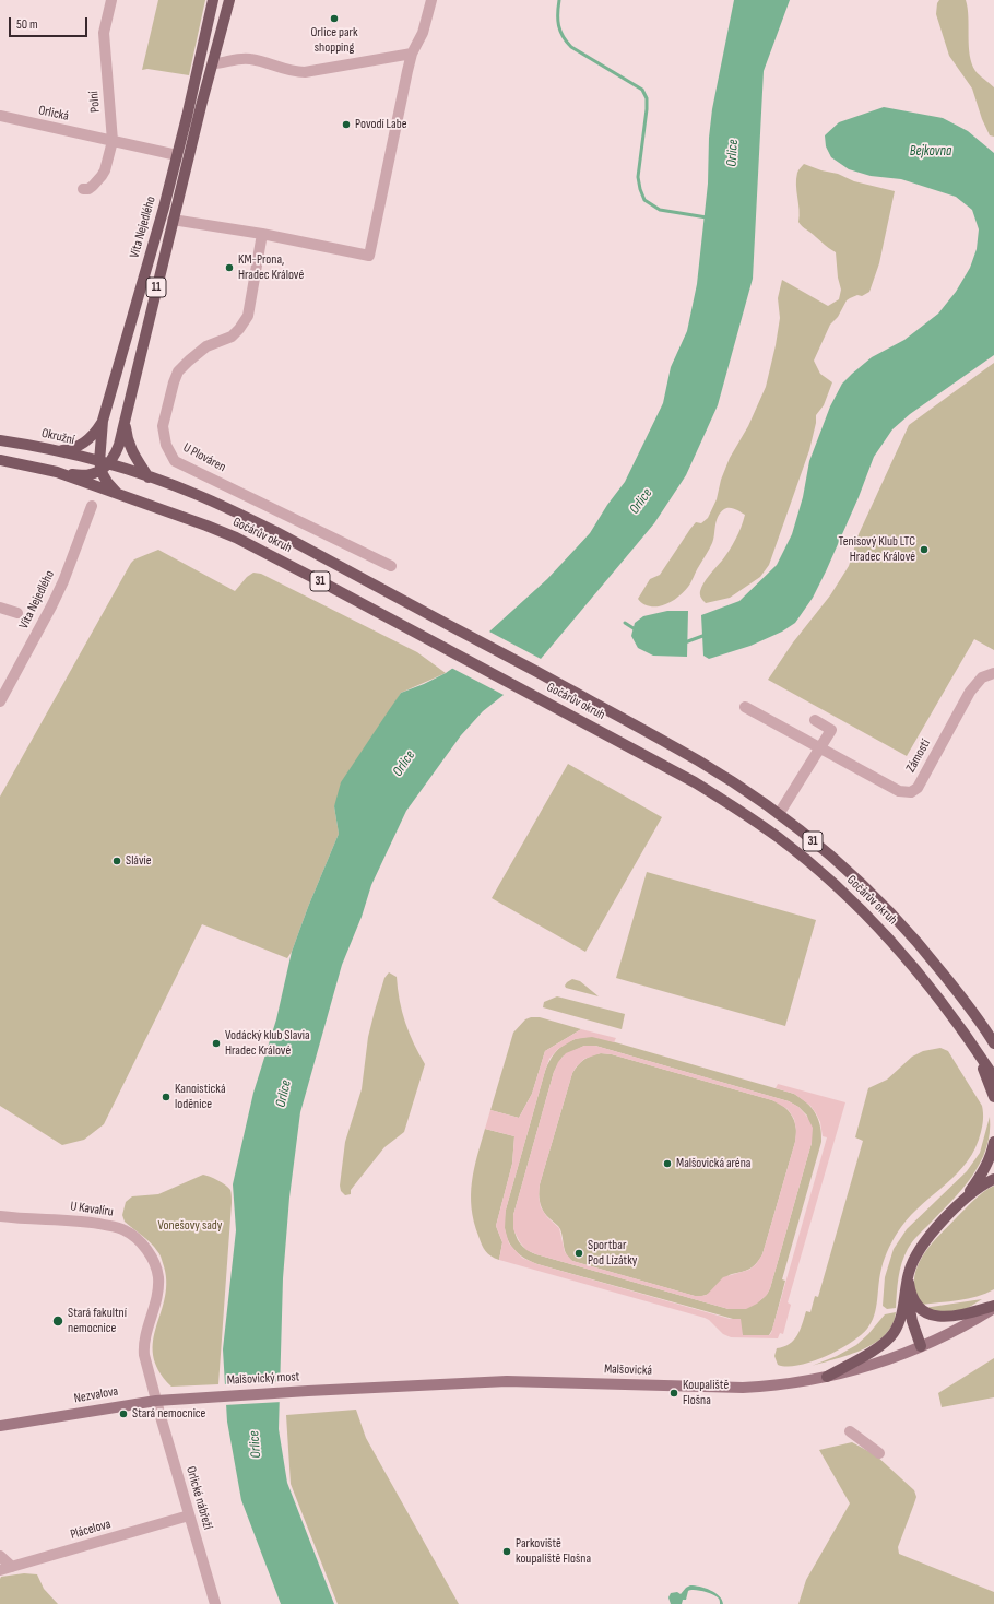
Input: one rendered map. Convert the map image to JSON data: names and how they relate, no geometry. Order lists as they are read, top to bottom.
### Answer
{
  "streets": {
    "main road": [
      "Víta Nejedlého",
      "11",
      "Okružní",
      "Gočárův okruh",
      "31"
    ],
    "street": [
      "Polní",
      "Orlická",
      "U Plováren",
      "Zámostí",
      "U Kavalíru",
      "Malšovická",
      "Malšovický most",
      "Nezvalova",
      "Orlické nábřeží",
      "Plácelova"
    ]
  },
  "crossings": [
    ["Polní", "Orlická"],
    ["Orlická", "Víta Nejedlého"],
    ["Víta Nejedlého", "Okružní"],
    ["Víta Nejedlého", "U Plováren"],
    ["Víta Nejedlého", "Gočárův okruh"],
    ["Okružní", "Gočárův okruh"],
    ["Gočárův okruh", "31"],
    ["U Kavalíru", "Nezvalova"],
    ["U Kavalíru", "Orlické nábřeží"],
    ["Malšovická", "Malšovický most"],
    ["Malšovický most", "Nezvalova"],
    ["Nezvalova", "Orlické nábřeží"],
    ["Orlické nábřeží", "Plácelova"]
  ],
  "water": ["Bejkovna", "Orlice"],
  "parks": ["Vonešovy sady"],
  "places": [
    "Orlice park shopping",
    "Povodí Labe",
    "KM-Prona, Hradec Králové",
    "Tenisový Klub LTC Hradec Králové",
    "Slávie",
    "Vodácký klub Slavia Hradec Králové",
    "Kanoistická loděnice",
    "Malšovická aréna",
    "Sportbar Pod Lízátky",
    "Stará fakultní nemocnice",
    "Koupaliště Flošna",
    "Stará nemocnice",
    "Parkoviště koupaliště Flošna"
  ],
  "scale_bar": "50 m"
}
